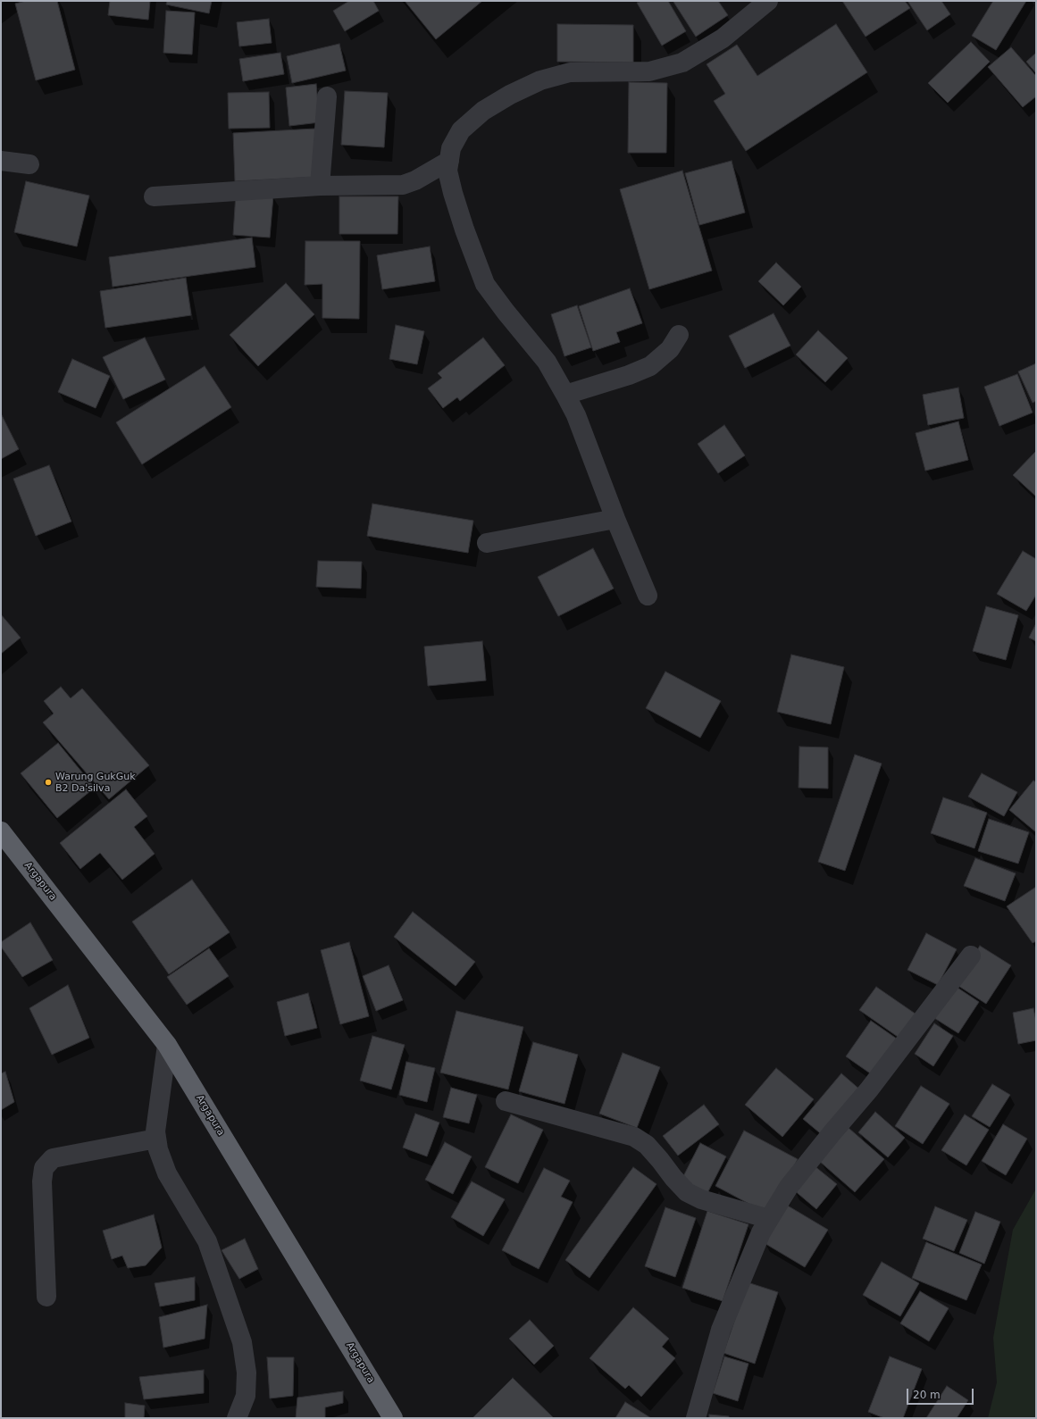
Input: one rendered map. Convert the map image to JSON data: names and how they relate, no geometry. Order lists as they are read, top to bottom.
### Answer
{
  "streets": {
    "highway": ["Argapura"]
  },
  "places": ["Warung GukGuk B2 Da'silva"],
  "scale_bar": "20 m"
}
